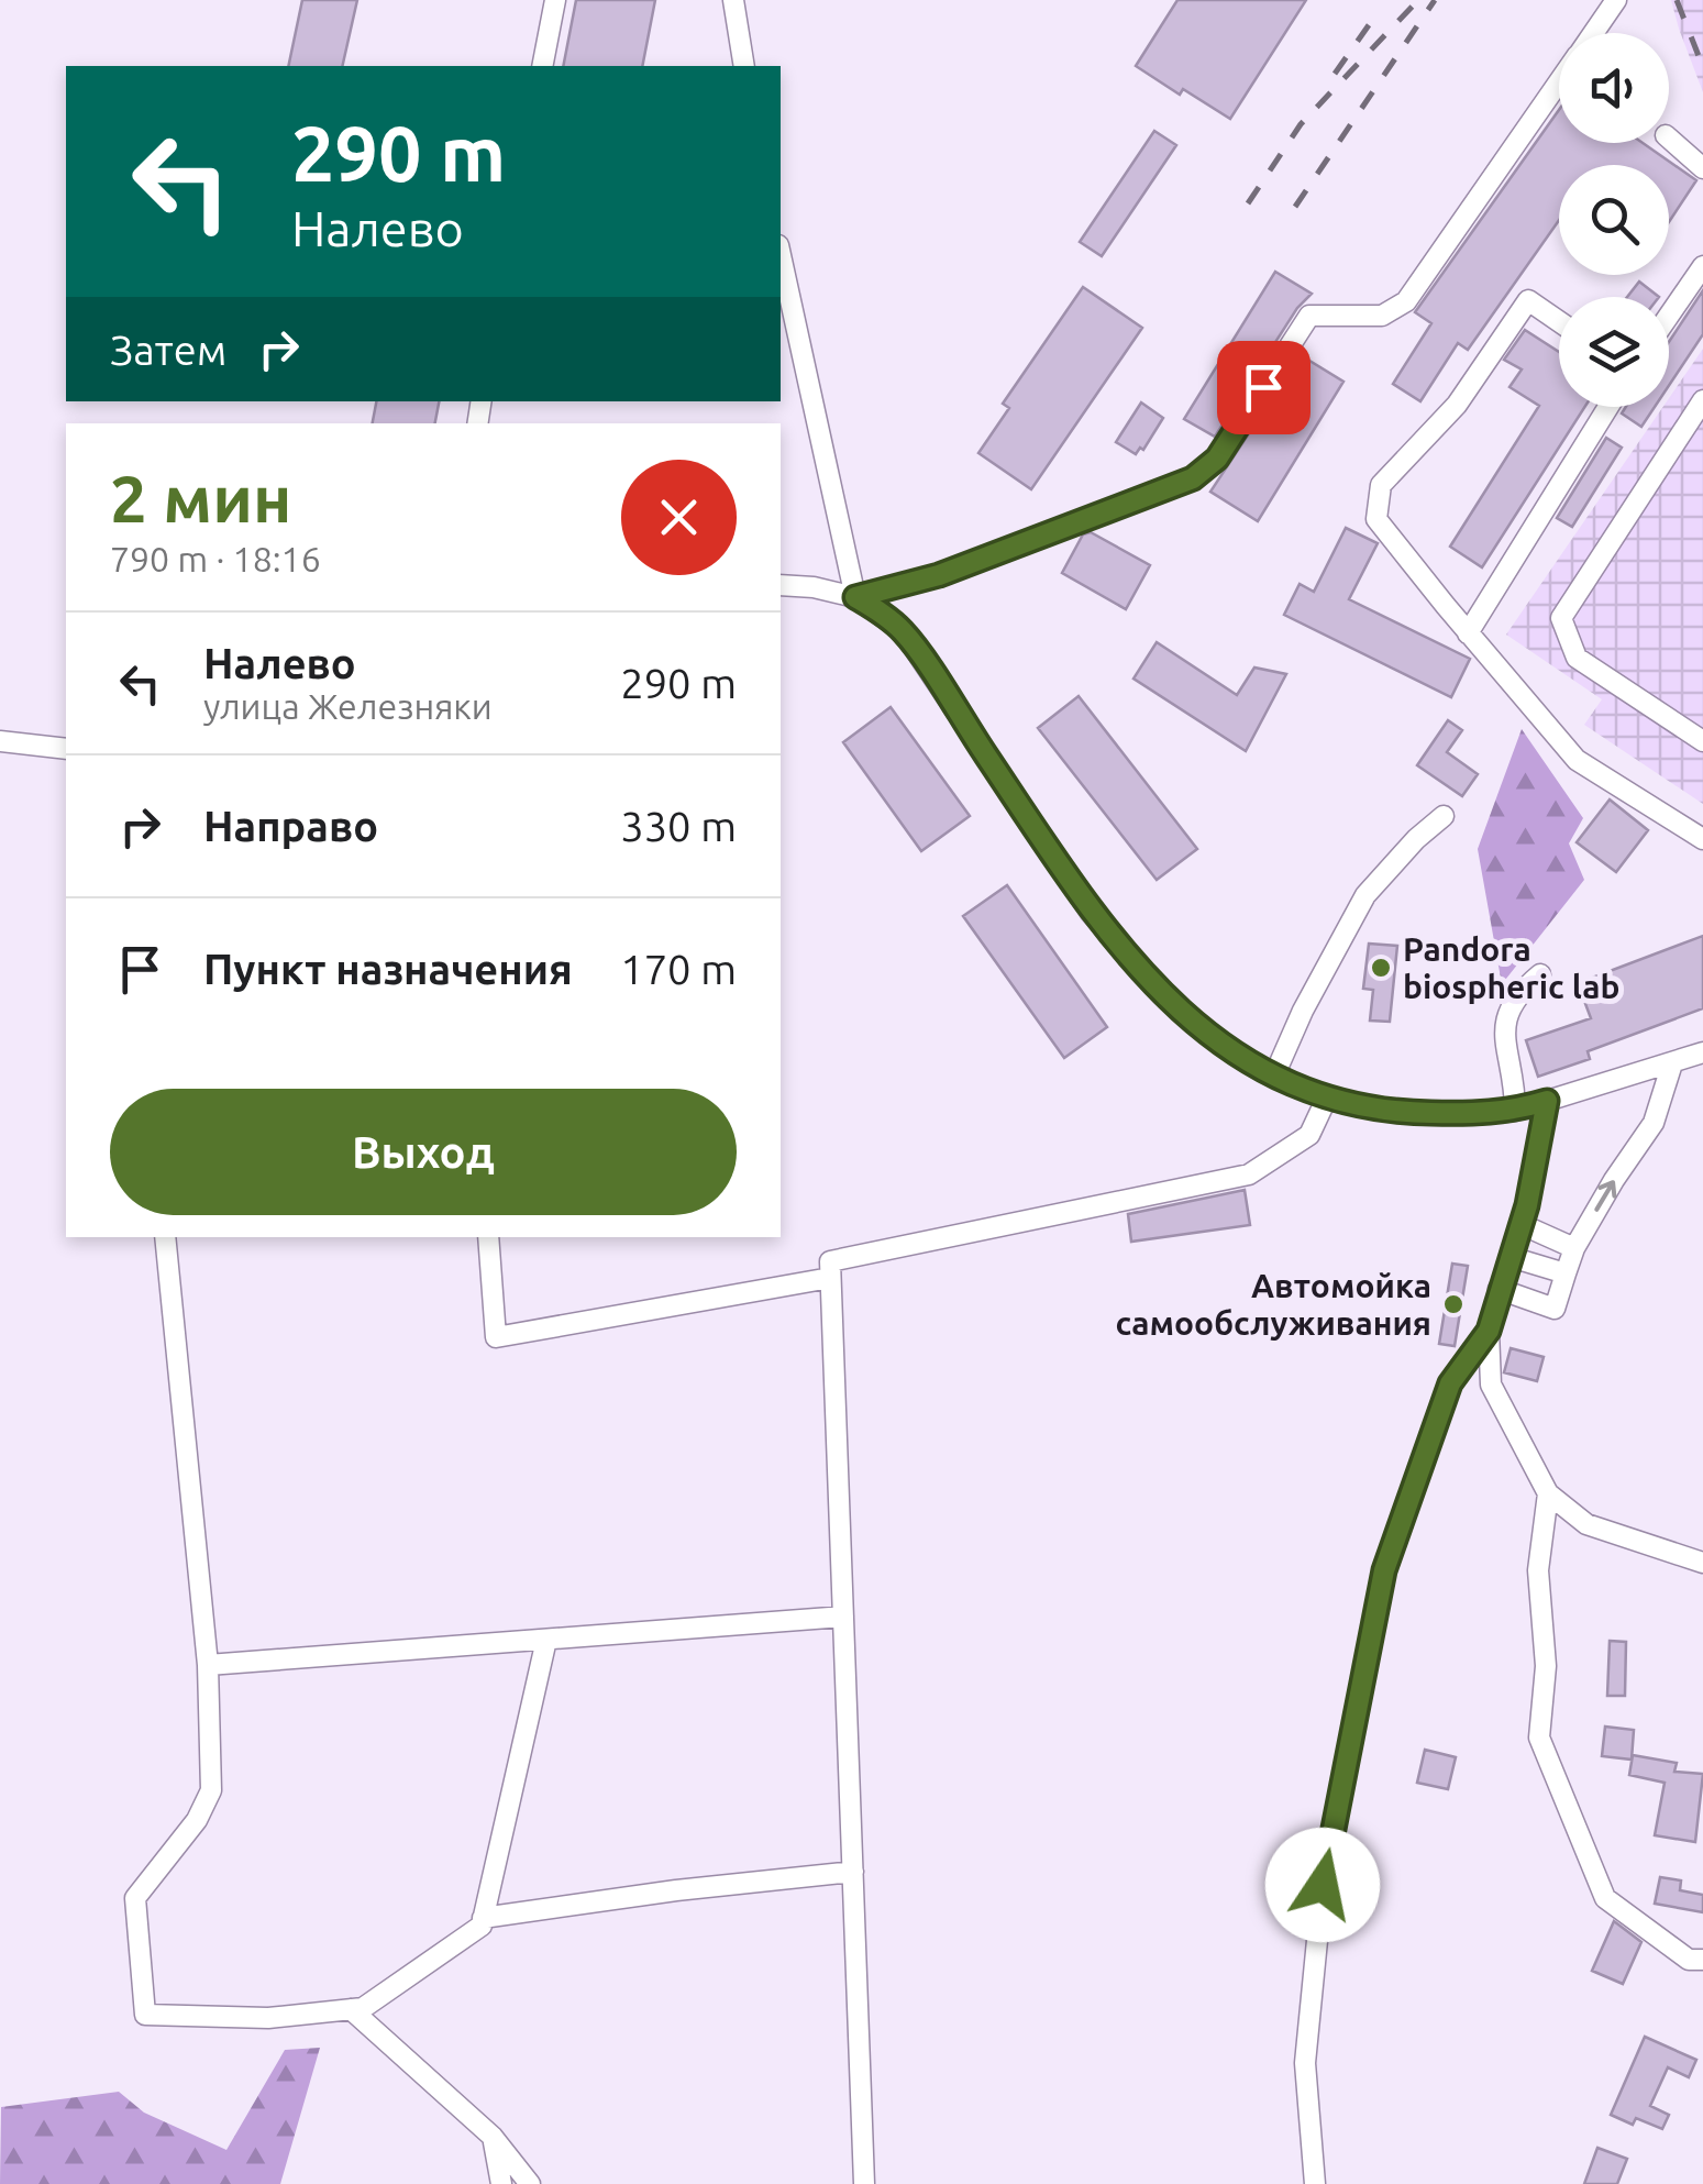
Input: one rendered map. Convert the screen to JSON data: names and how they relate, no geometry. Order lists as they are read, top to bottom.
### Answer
{
  "places": ["Pandora biospheric lab", "Автомойка самообслуживания"],
  "page": {
    "turn": ["290 m", "Налево"],
    "then": "Затем",
    "heading": ["2 мин", "790 m · 18:16"],
    "list": [
      {
        "name": "Налево",
        "note": "улица Железняки",
        "value": "290 m"
      },
      {
        "name": "Направо",
        "value": "330 m"
      },
      {
        "name": "Пункт назначения",
        "value": "170 m"
      }
    ],
    "buttons": "Выход"
  }
}
